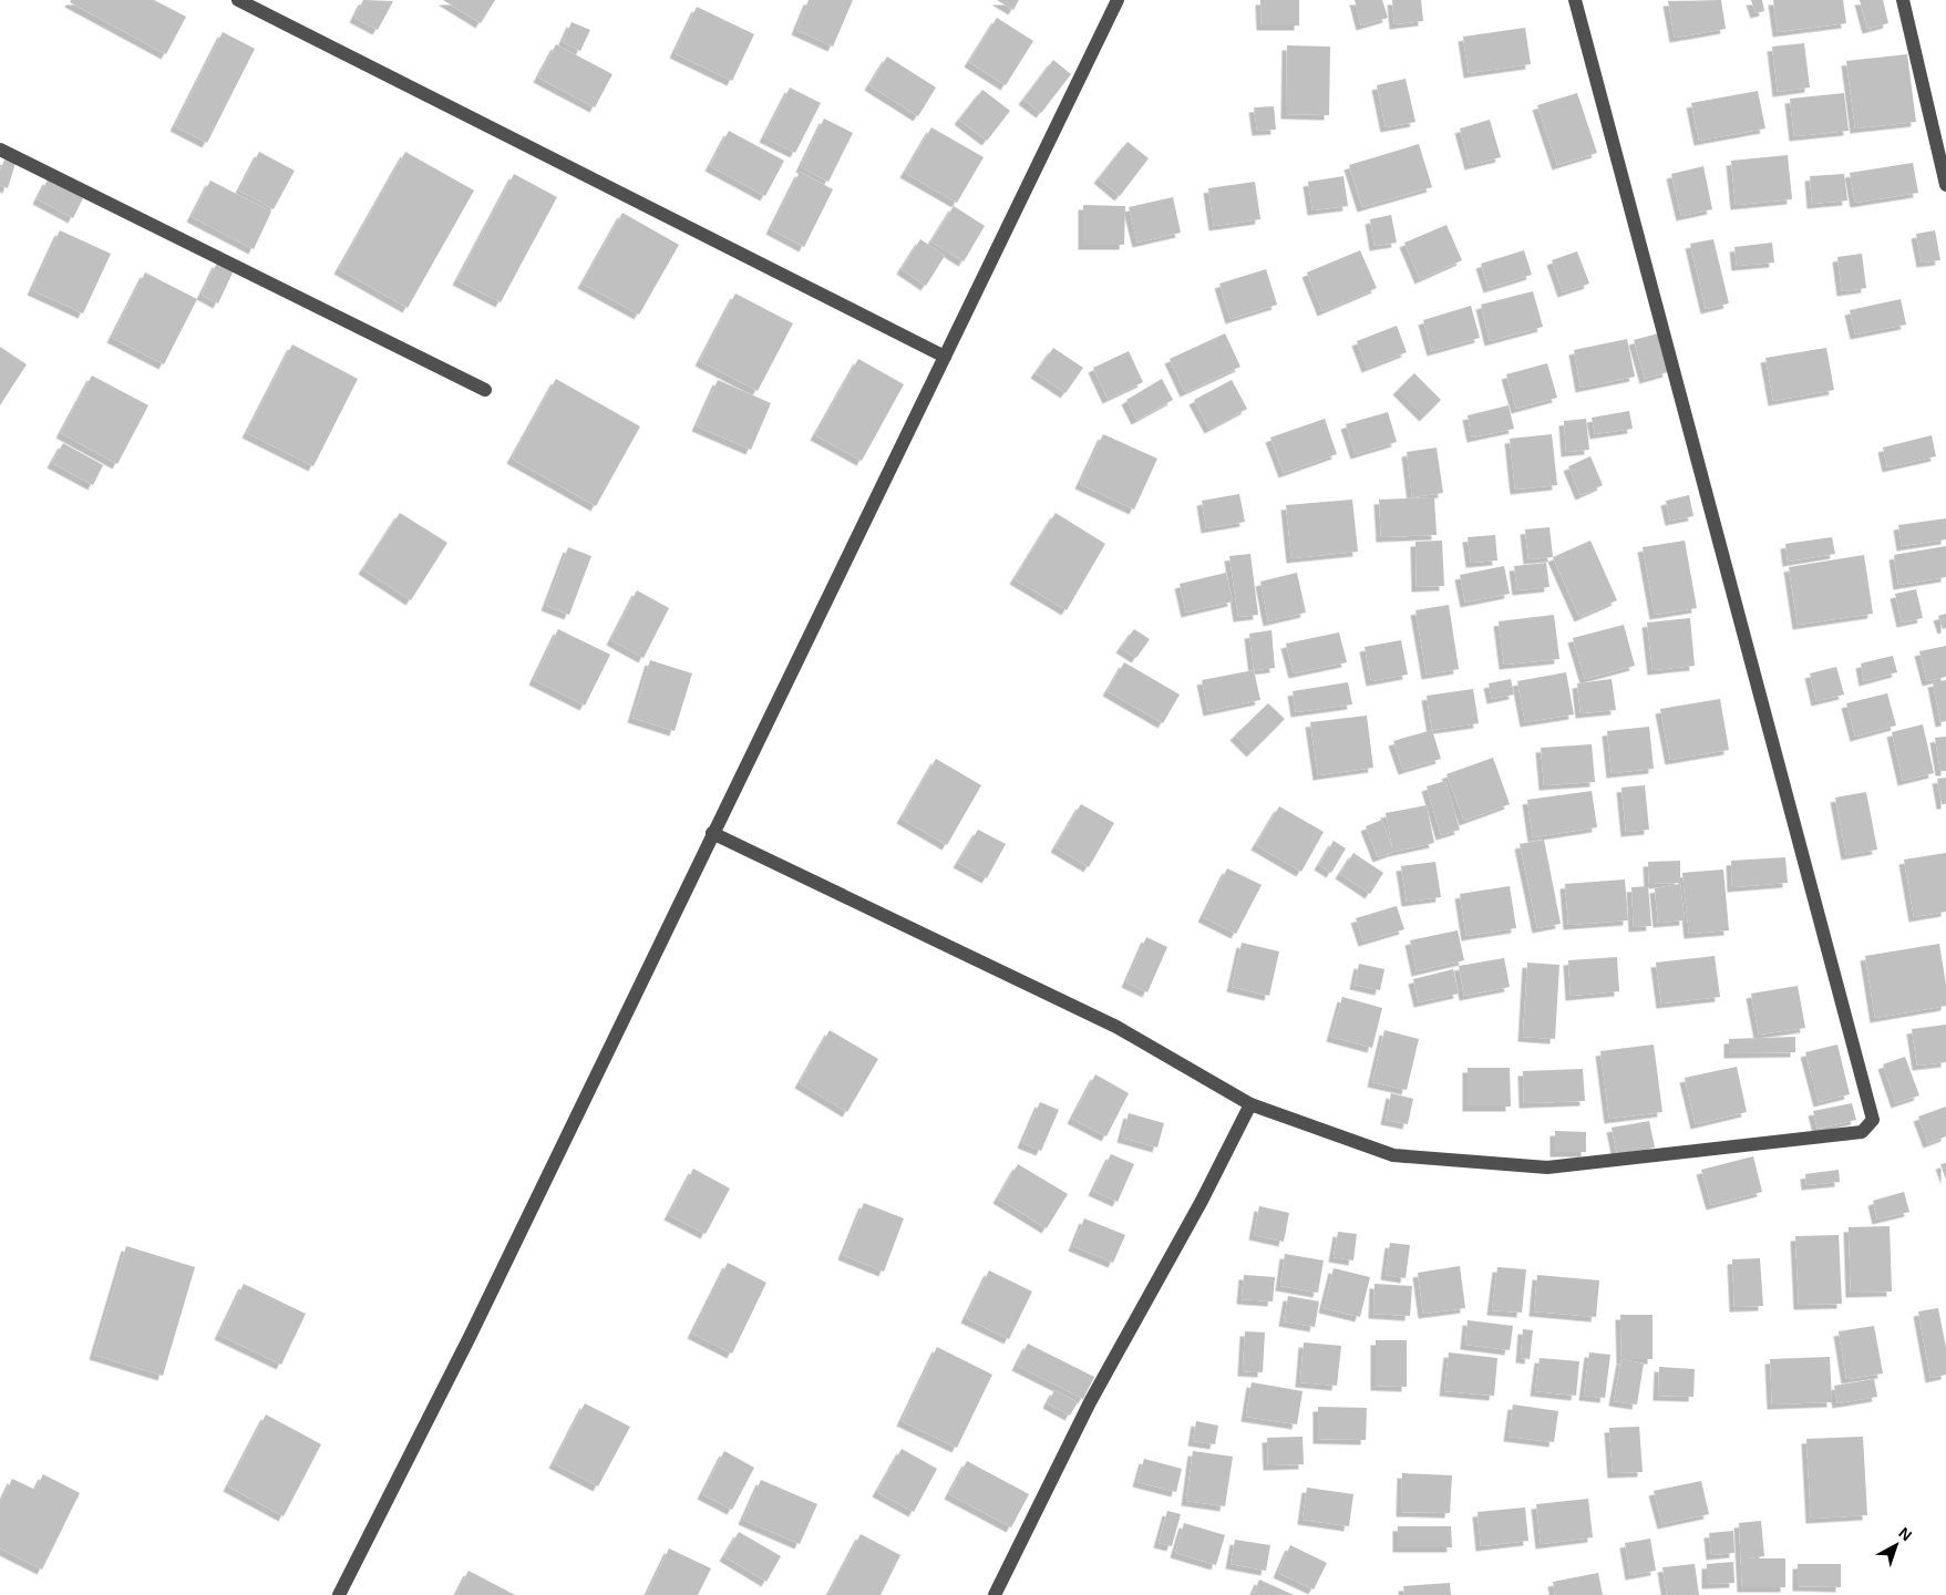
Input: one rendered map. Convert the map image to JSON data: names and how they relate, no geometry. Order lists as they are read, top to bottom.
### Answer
{
  "north": "top right"
}
